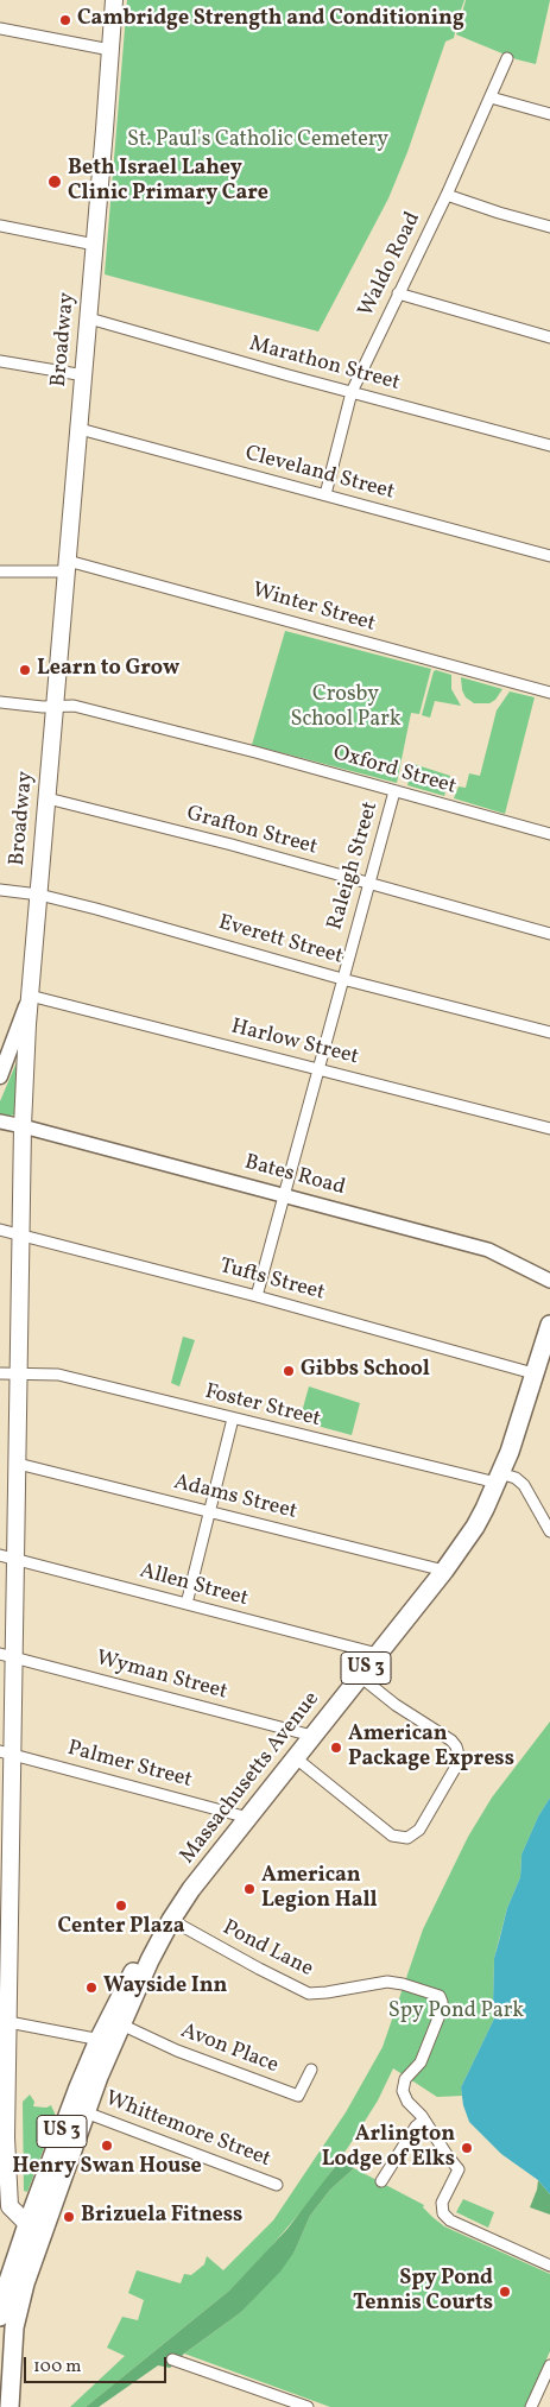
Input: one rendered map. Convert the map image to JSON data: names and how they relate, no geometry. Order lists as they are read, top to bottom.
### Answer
{
  "streets": {
    "highway": ["US 3", "Massachusetts Avenue"],
    "main road": ["Broadway"],
    "street": [
      "Waldo Road",
      "Marathon Street",
      "Cleveland Street",
      "Winter Street",
      "Oxford Street",
      "Grafton Street",
      "Raleigh Street",
      "Everett Street",
      "Harlow Street",
      "Bates Road",
      "Tufts Street",
      "Foster Street",
      "Adams Street",
      "Allen Street",
      "Wyman Street",
      "Palmer Street",
      "Pond Lane",
      "Avon Place",
      "Whittemore Street"
    ]
  },
  "crossings": [
    ["Waldo Road", "Marathon Street"],
    ["Waldo Road", "Cleveland Street"],
    ["Broadway", "Marathon Street"],
    ["Broadway", "Cleveland Street"],
    ["Broadway", "Winter Street"],
    ["Broadway", "Oxford Street"],
    ["Broadway", "Grafton Street"],
    ["Broadway", "Everett Street"],
    ["Broadway", "Harlow Street"],
    ["Broadway", "Bates Road"],
    ["Broadway", "Tufts Street"],
    ["Broadway", "Foster Street"],
    ["Broadway", "Adams Street"],
    ["Broadway", "Allen Street"],
    ["Broadway", "Wyman Street"],
    ["Broadway", "Palmer Street"],
    ["Broadway", "Massachusetts Avenue"],
    ["Oxford Street", "Raleigh Street"],
    ["Grafton Street", "Raleigh Street"],
    ["Raleigh Street", "Everett Street"],
    ["Raleigh Street", "Harlow Street"],
    ["Raleigh Street", "Bates Road"],
    ["Raleigh Street", "Tufts Street"],
    ["Tufts Street", "Massachusetts Avenue"],
    ["Foster Street", "Massachusetts Avenue"],
    ["Adams Street", "Massachusetts Avenue"],
    ["Allen Street", "Massachusetts Avenue"],
    ["Wyman Street", "Massachusetts Avenue"],
    ["Palmer Street", "Massachusetts Avenue"],
    ["Massachusetts Avenue", "Pond Lane"],
    ["Massachusetts Avenue", "Avon Place"],
    ["Massachusetts Avenue", "Whittemore Street"]
  ],
  "parks": ["St. Paul's Catholic Cemetery", "Crosby School Park", "Spy Pond Park"],
  "places": [
    "Cambridge Strength and Conditioning",
    "Beth Israel Lahey Clinic Primary Care",
    "Learn to Grow",
    "Gibbs School",
    "American Package Express",
    "American Legion Hall",
    "Center Plaza",
    "Wayside Inn",
    "Henry Swan House",
    "Arlington Lodge of Elks",
    "Brizuela Fitness",
    "Spy Pond Tennis Courts"
  ],
  "scale_bar": "100 m"
}
